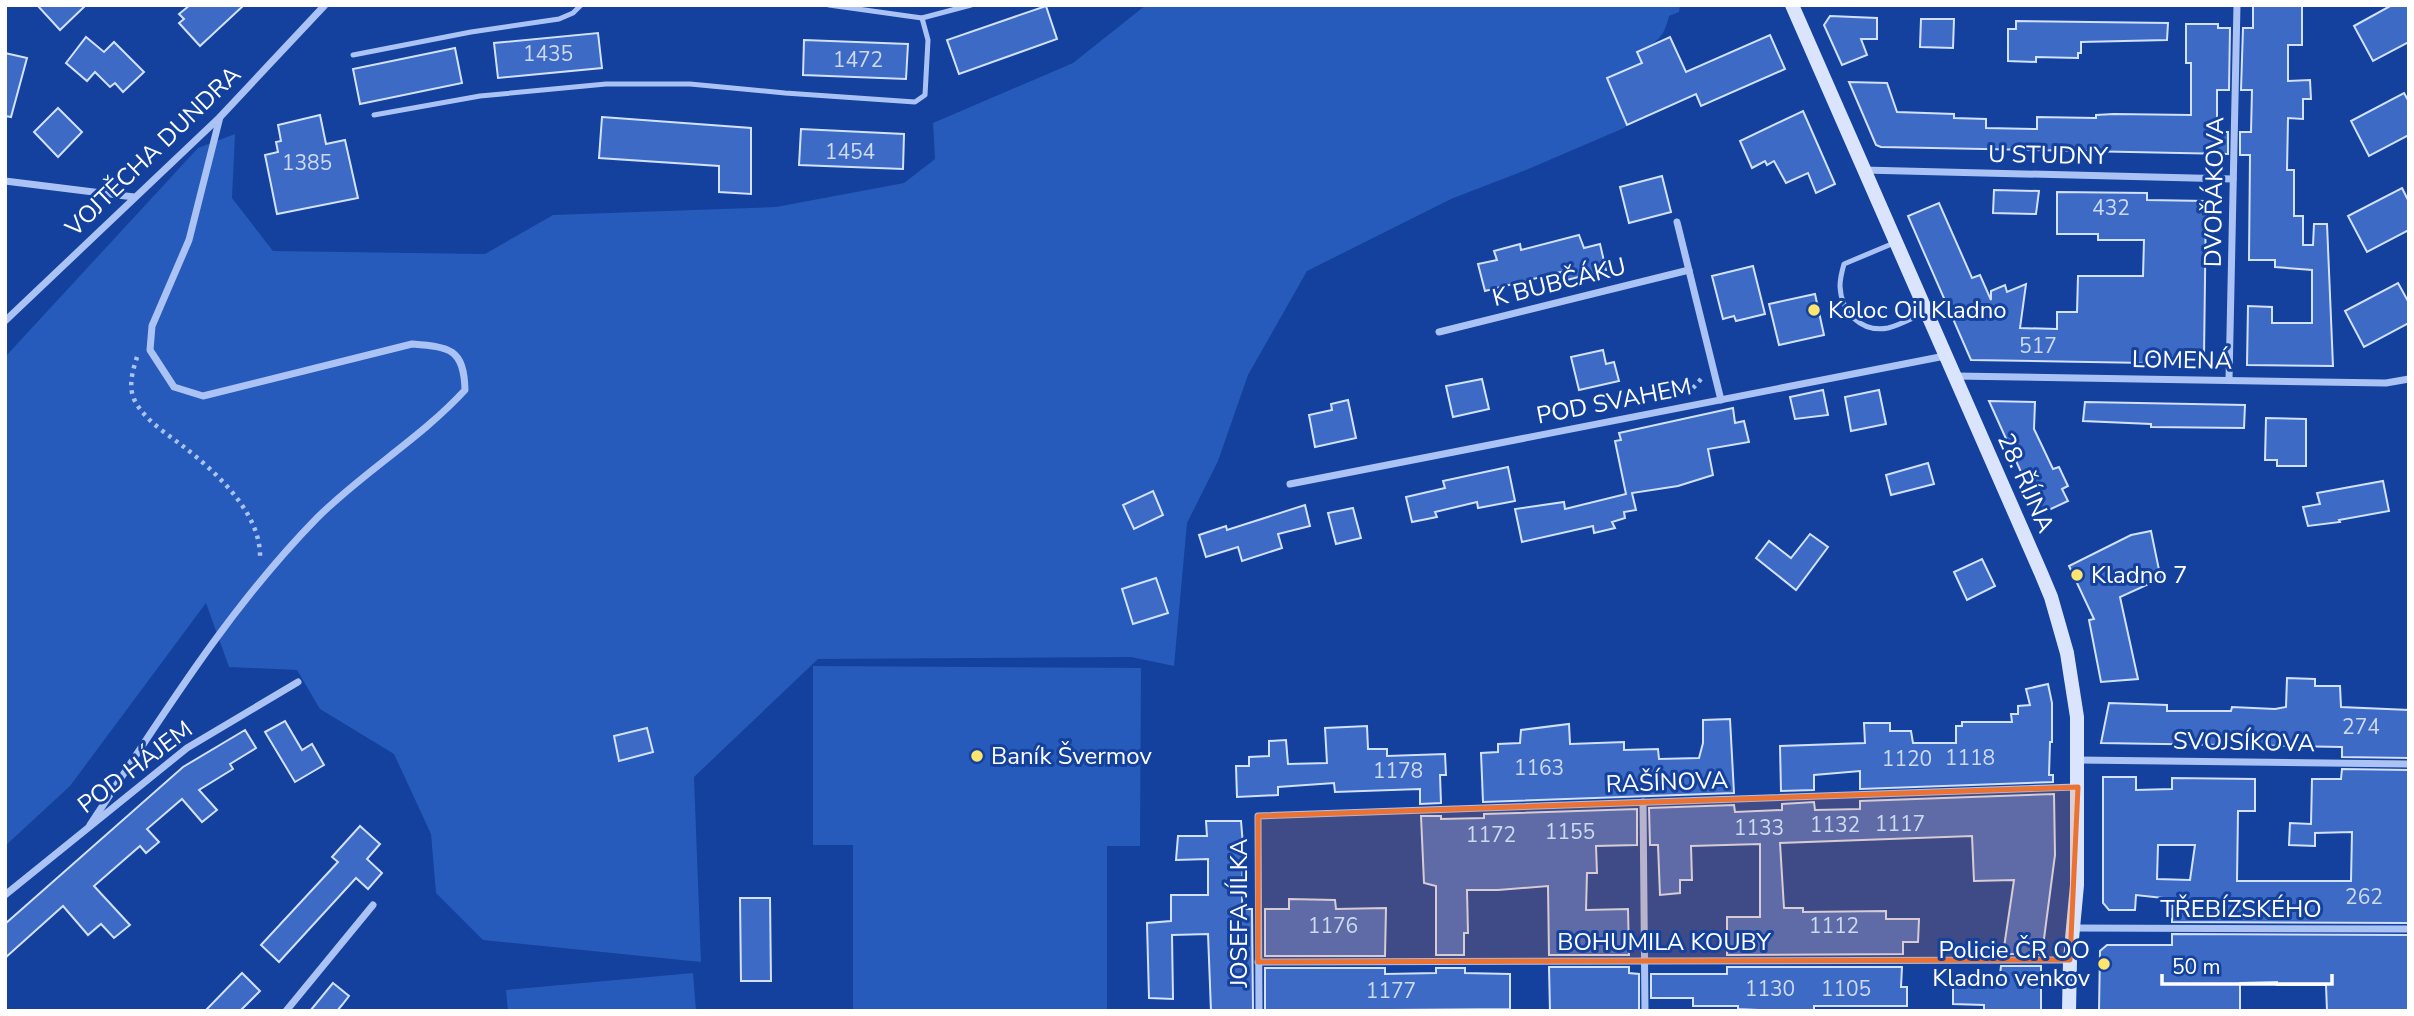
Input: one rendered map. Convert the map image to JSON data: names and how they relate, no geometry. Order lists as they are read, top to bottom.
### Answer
{
  "streets": {
    "main road": ["28. ŘÍJNA"],
    "street": [
      "VOJTĚCHA DUNDRA",
      "U STUDNY",
      "DVOŘÁKOVA",
      "K BUBČÁKU",
      "LOMENÁ",
      "POD SVAHEM",
      "SVOJSÍKOVA",
      "POD HÁJEM",
      "RAŠÍNOVA",
      "TŘEBÍZSKÉHO",
      "JOSEFA JÍLKA",
      "BOHUMILA KOUBY"
    ]
  },
  "crossings": [
    ["U STUDNY", "DVOŘÁKOVA"],
    ["U STUDNY", "28. ŘÍJNA"],
    ["DVOŘÁKOVA", "LOMENÁ"],
    ["LOMENÁ", "28. ŘÍJNA"],
    ["POD SVAHEM", "28. ŘÍJNA"],
    ["28. ŘÍJNA", "SVOJSÍKOVA"],
    ["28. ŘÍJNA", "RAŠÍNOVA"],
    ["28. ŘÍJNA", "TŘEBÍZSKÉHO"],
    ["28. ŘÍJNA", "BOHUMILA KOUBY"],
    ["RAŠÍNOVA", "JOSEFA JÍLKA"],
    ["JOSEFA JÍLKA", "BOHUMILA KOUBY"]
  ],
  "places": [
    "Koloc Oil Kladno",
    "Kladno 7",
    "Baník Švermov",
    "Policie ČR OO Kladno venkov"
  ],
  "house_numbers": [
    "1435",
    "1472",
    "1454",
    "1385",
    "432",
    "517",
    "274",
    "1118",
    "1120",
    "1163",
    "1178",
    "1117",
    "1132",
    "1133",
    "1155",
    "1172",
    "262",
    "1176",
    "1112",
    "1130",
    "1105",
    "1177"
  ],
  "scale_bar": "50 m"
}
